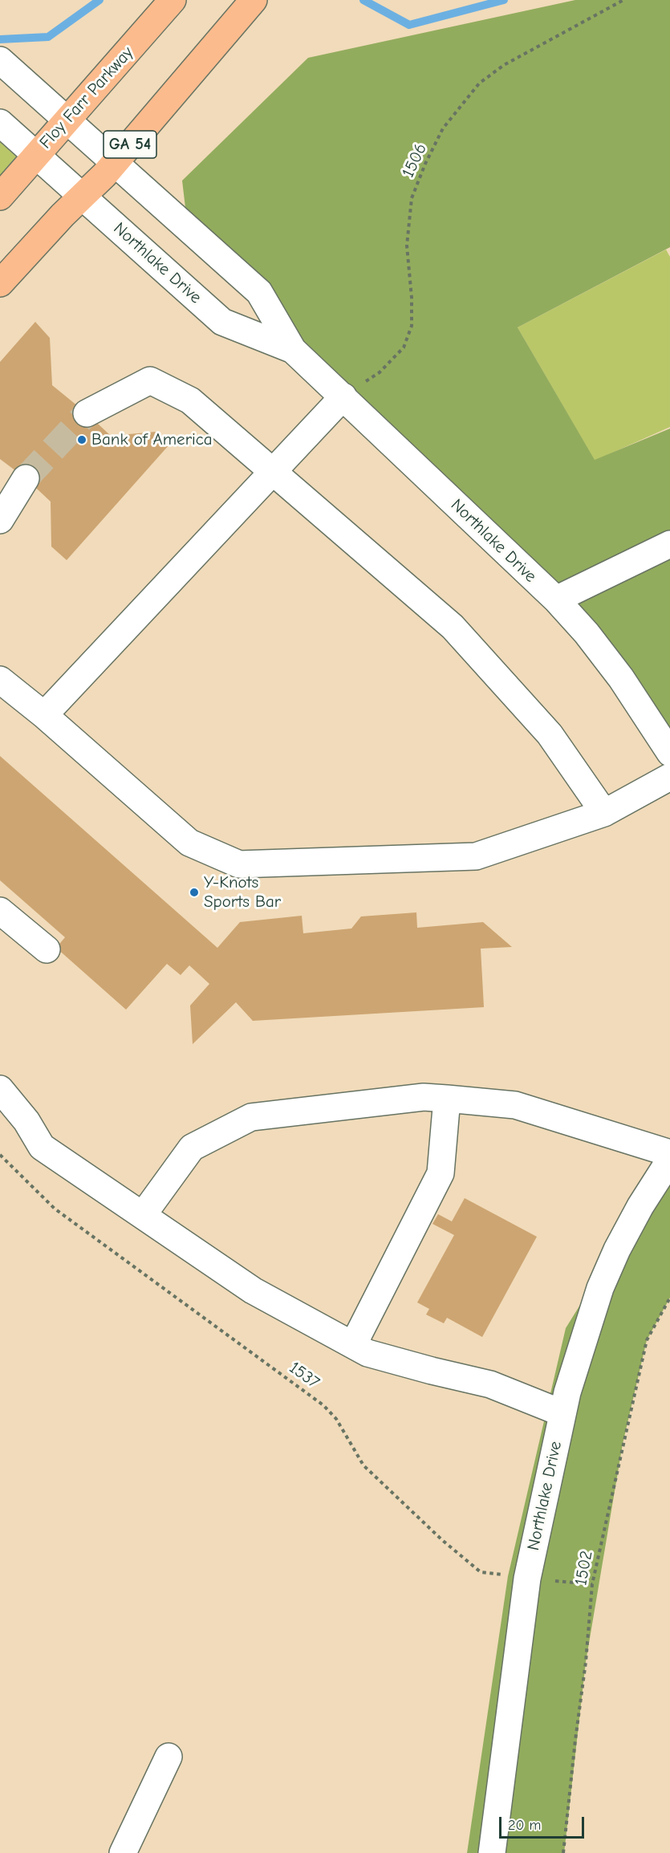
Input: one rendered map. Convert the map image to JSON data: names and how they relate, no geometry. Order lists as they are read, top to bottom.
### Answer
{
  "streets": {
    "main road": ["Floy Farr Parkway", "GA 54"],
    "street": ["Northlake Drive"],
    "path": ["1506", "1537", "1502"]
  },
  "crossings": [
    ["Floy Farr Parkway", "Northlake Drive"],
    ["GA 54", "Northlake Drive"],
    ["1506", "Northlake Drive"],
    ["Northlake Drive", "1537"],
    ["1537", "1502"]
  ],
  "places": ["Bank of America", "Y-Knots Sports Bar"],
  "scale_bar": "20 m"
}
